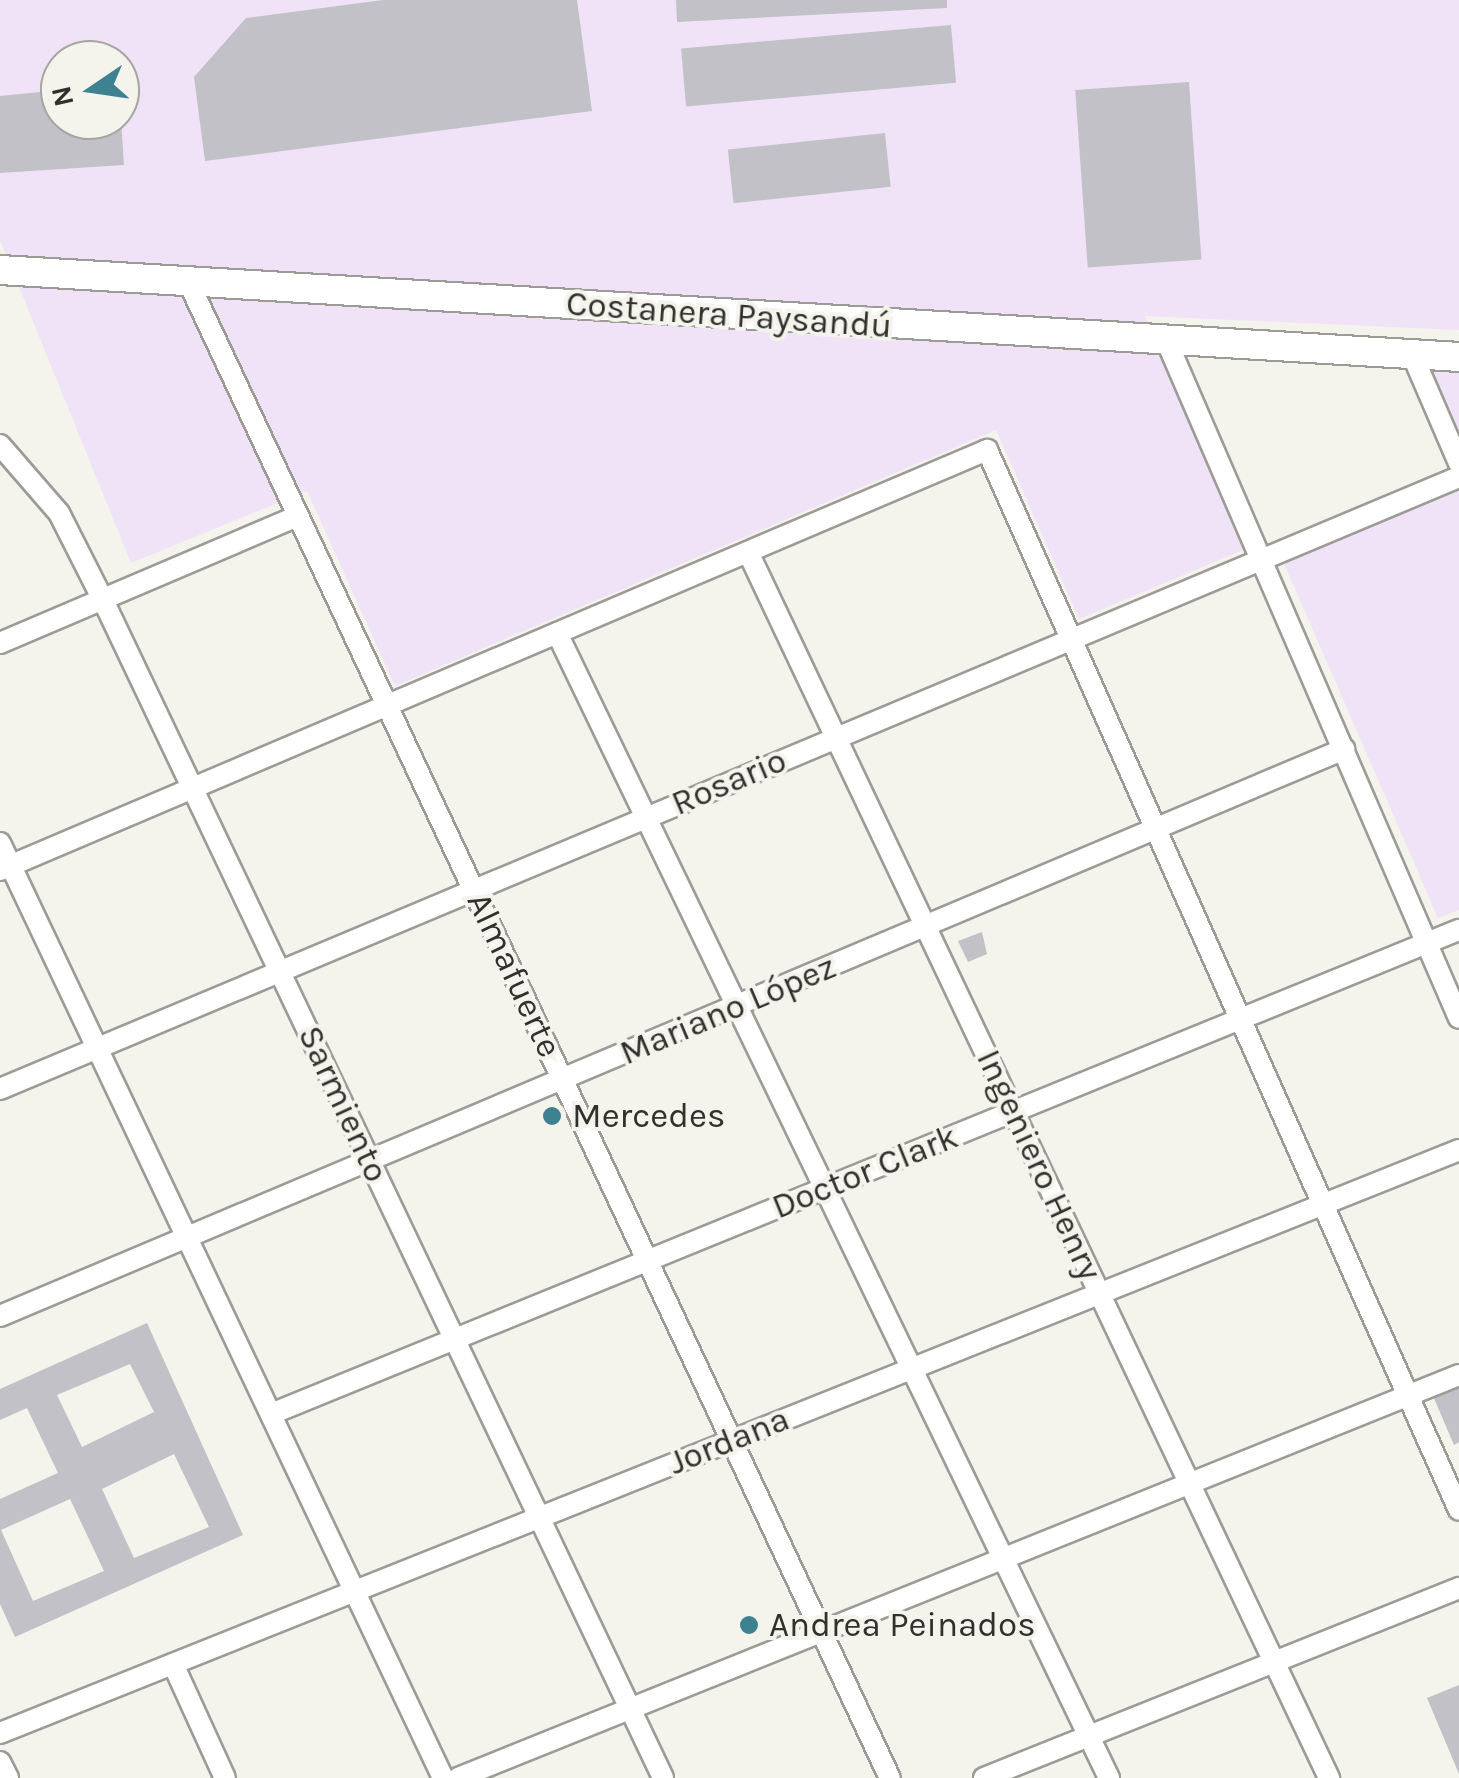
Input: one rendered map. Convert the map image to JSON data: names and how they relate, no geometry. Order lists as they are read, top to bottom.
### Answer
{
  "streets": {
    "main road": ["Costanera Paysandú"],
    "street": [
      "Rosario",
      "Almafuerte",
      "Mariano López",
      "Sarmiento",
      "Ingeniero Henry",
      "Doctor Clark",
      "Jordana"
    ]
  },
  "crossings": [
    ["Costanera Paysandú", "Almafuerte"],
    ["Rosario", "Almafuerte"],
    ["Rosario", "Sarmiento"],
    ["Rosario", "Ingeniero Henry"],
    ["Almafuerte", "Mariano López"],
    ["Almafuerte", "Doctor Clark"],
    ["Almafuerte", "Jordana"],
    ["Mariano López", "Sarmiento"],
    ["Mariano López", "Ingeniero Henry"],
    ["Sarmiento", "Doctor Clark"],
    ["Sarmiento", "Jordana"],
    ["Ingeniero Henry", "Doctor Clark"],
    ["Ingeniero Henry", "Jordana"]
  ],
  "places": ["Mercedes", "Andrea Peinados"],
  "north": "left"
}
